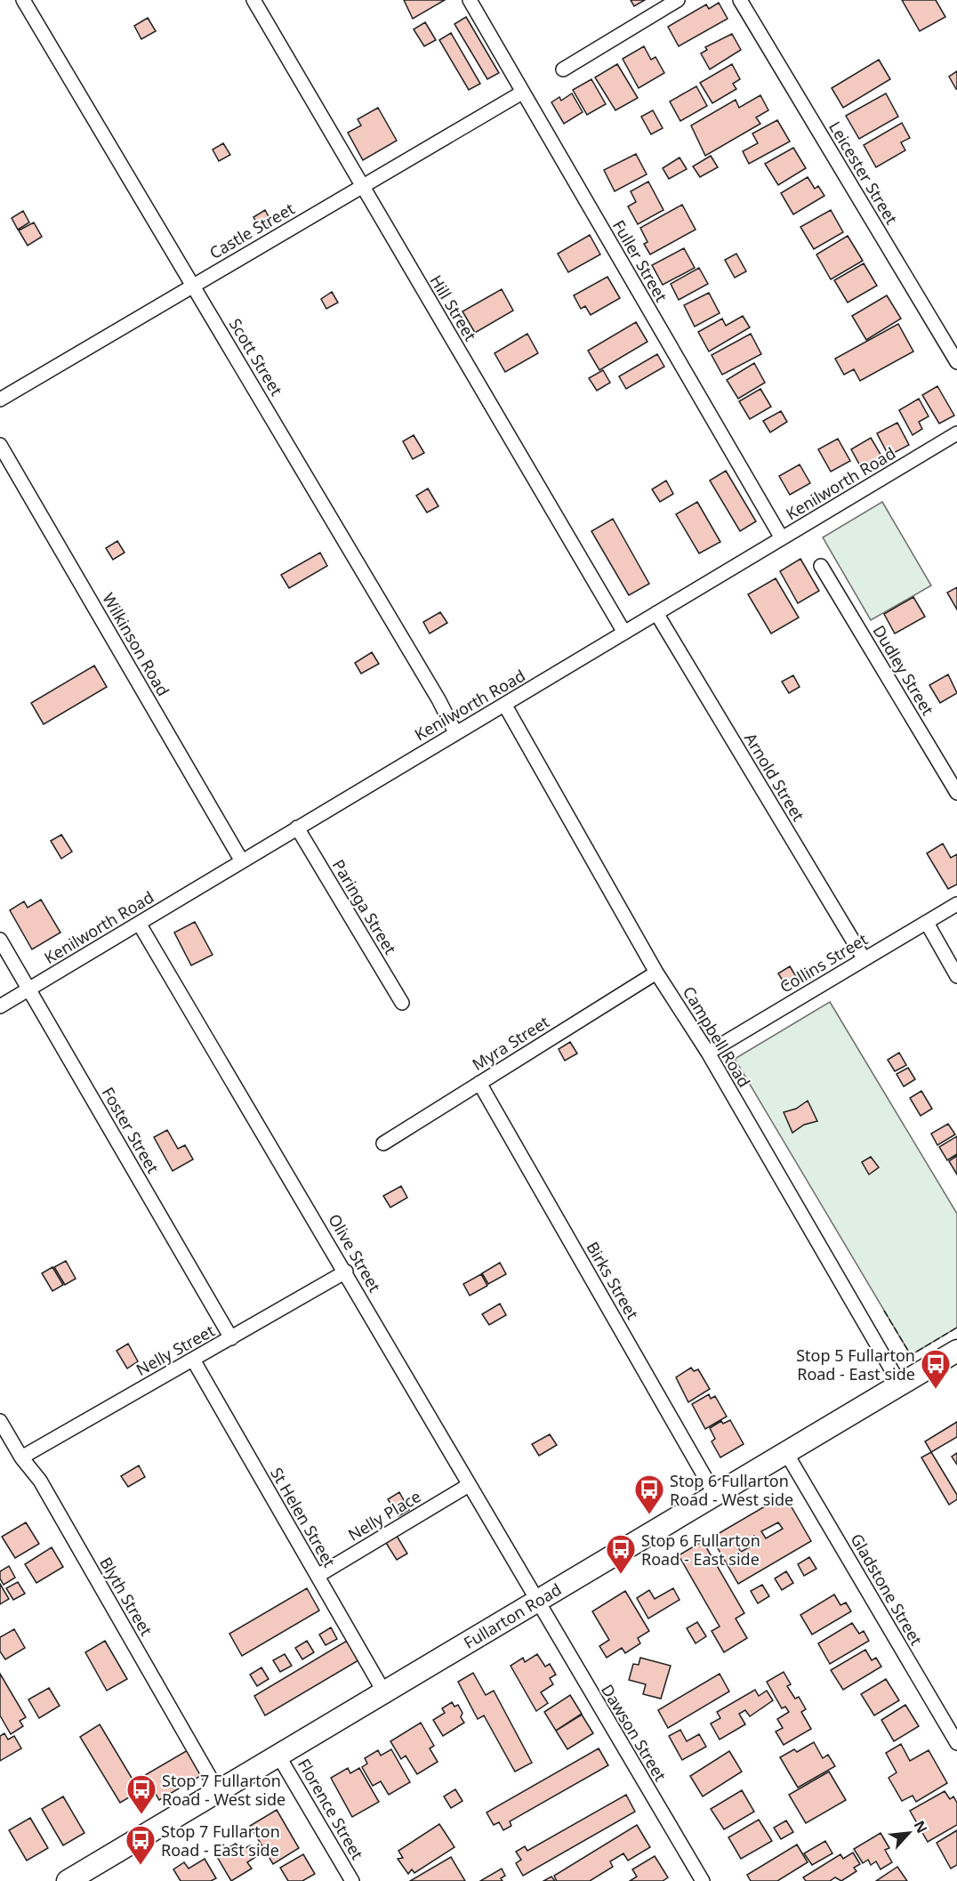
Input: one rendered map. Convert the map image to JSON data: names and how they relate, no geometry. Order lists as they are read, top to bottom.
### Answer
{
  "streets": {
    "main road": ["Fullarton Road"],
    "street": [
      "Leicester Street",
      "Castle Street",
      "Fuller Street",
      "Hill Street",
      "Scott Street",
      "Kenilworth Road",
      "Wilkinson Road",
      "Dudley Street",
      "Arnold Street",
      "Paringa Street",
      "Collins Street",
      "Campbell Road",
      "Myra Street",
      "Foster Street",
      "Olive Street",
      "Birks Street",
      "Nelly Street",
      "Nelly Place",
      "St Helen Street",
      "Gladstone Street",
      "Blyth Street",
      "Dawson Street",
      "Florence Street"
    ]
  },
  "crossings": [
    ["Castle Street", "Fuller Street"],
    ["Castle Street", "Hill Street"],
    ["Castle Street", "Scott Street"],
    ["Fuller Street", "Kenilworth Road"],
    ["Hill Street", "Kenilworth Road"],
    ["Scott Street", "Kenilworth Road"],
    ["Kenilworth Road", "Wilkinson Road"],
    ["Kenilworth Road", "Arnold Street"],
    ["Kenilworth Road", "Paringa Street"],
    ["Kenilworth Road", "Campbell Road"],
    ["Kenilworth Road", "Foster Street"],
    ["Kenilworth Road", "Olive Street"],
    ["Arnold Street", "Collins Street"],
    ["Collins Street", "Campbell Road"],
    ["Campbell Road", "Myra Street"],
    ["Campbell Road", "Fullarton Road"],
    ["Myra Street", "Birks Street"],
    ["Foster Street", "Nelly Street"],
    ["Olive Street", "Nelly Street"],
    ["Olive Street", "Nelly Place"],
    ["Olive Street", "Fullarton Road"],
    ["Olive Street", "Dawson Street"],
    ["Birks Street", "Fullarton Road"],
    ["Nelly Street", "St Helen Street"],
    ["Nelly Street", "Blyth Street"],
    ["Nelly Place", "St Helen Street"],
    ["St Helen Street", "Fullarton Road"],
    ["Gladstone Street", "Fullarton Road"],
    ["Blyth Street", "Fullarton Road"],
    ["Fullarton Road", "Dawson Street"],
    ["Fullarton Road", "Florence Street"]
  ],
  "places": {
    "bus stop": [
      "Stop 5 Fullarton Road - East side",
      "Stop 6 Fullarton Road - West side",
      "Stop 6 Fullarton Road - East side",
      "Stop 7 Fullarton Road - West side",
      "Stop 7 Fullarton Road - East side"
    ]
  },
  "north": "top right"
}
